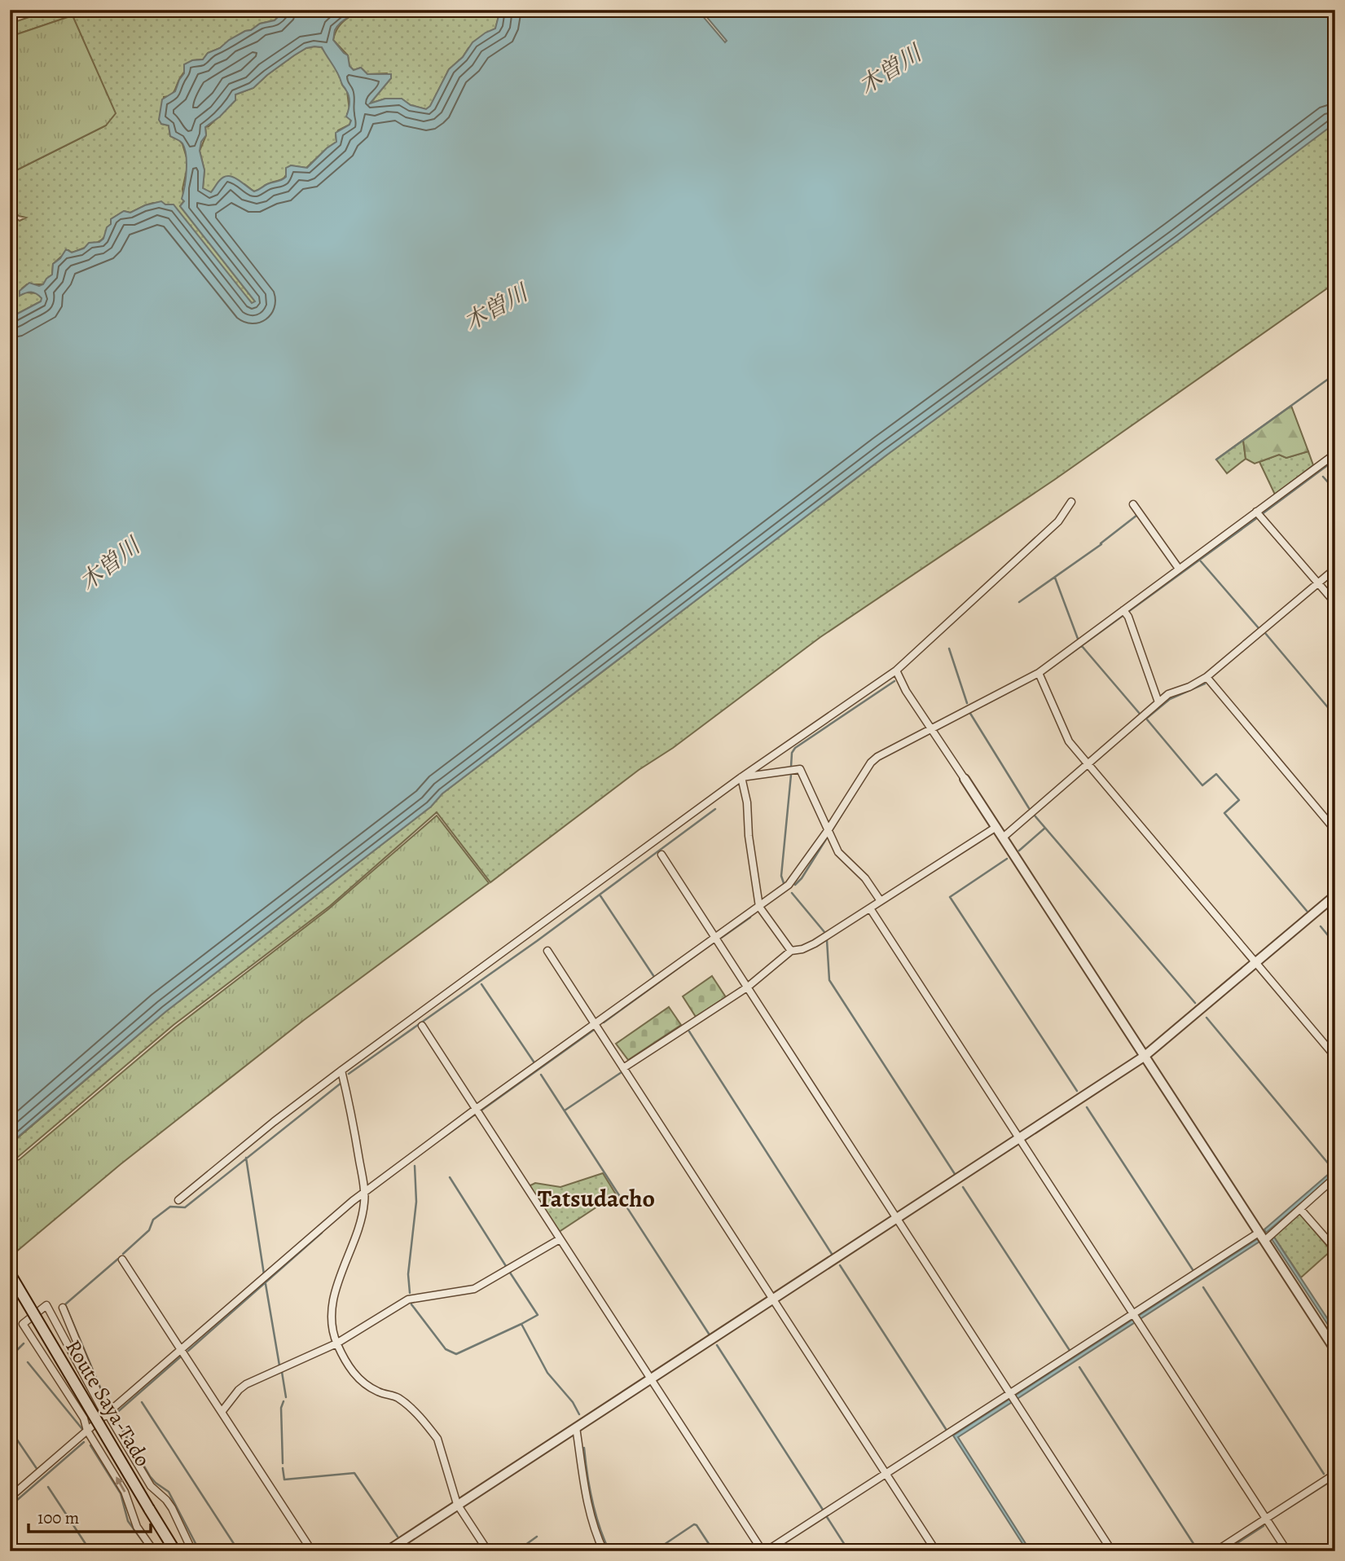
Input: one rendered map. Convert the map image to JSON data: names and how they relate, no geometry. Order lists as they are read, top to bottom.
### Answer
{
  "streets": {
    "main road": ["Route Saya-Tado"]
  },
  "districts": ["Tatsudacho"],
  "water": ["木曽川"],
  "scale_bar": "100 m"
}
